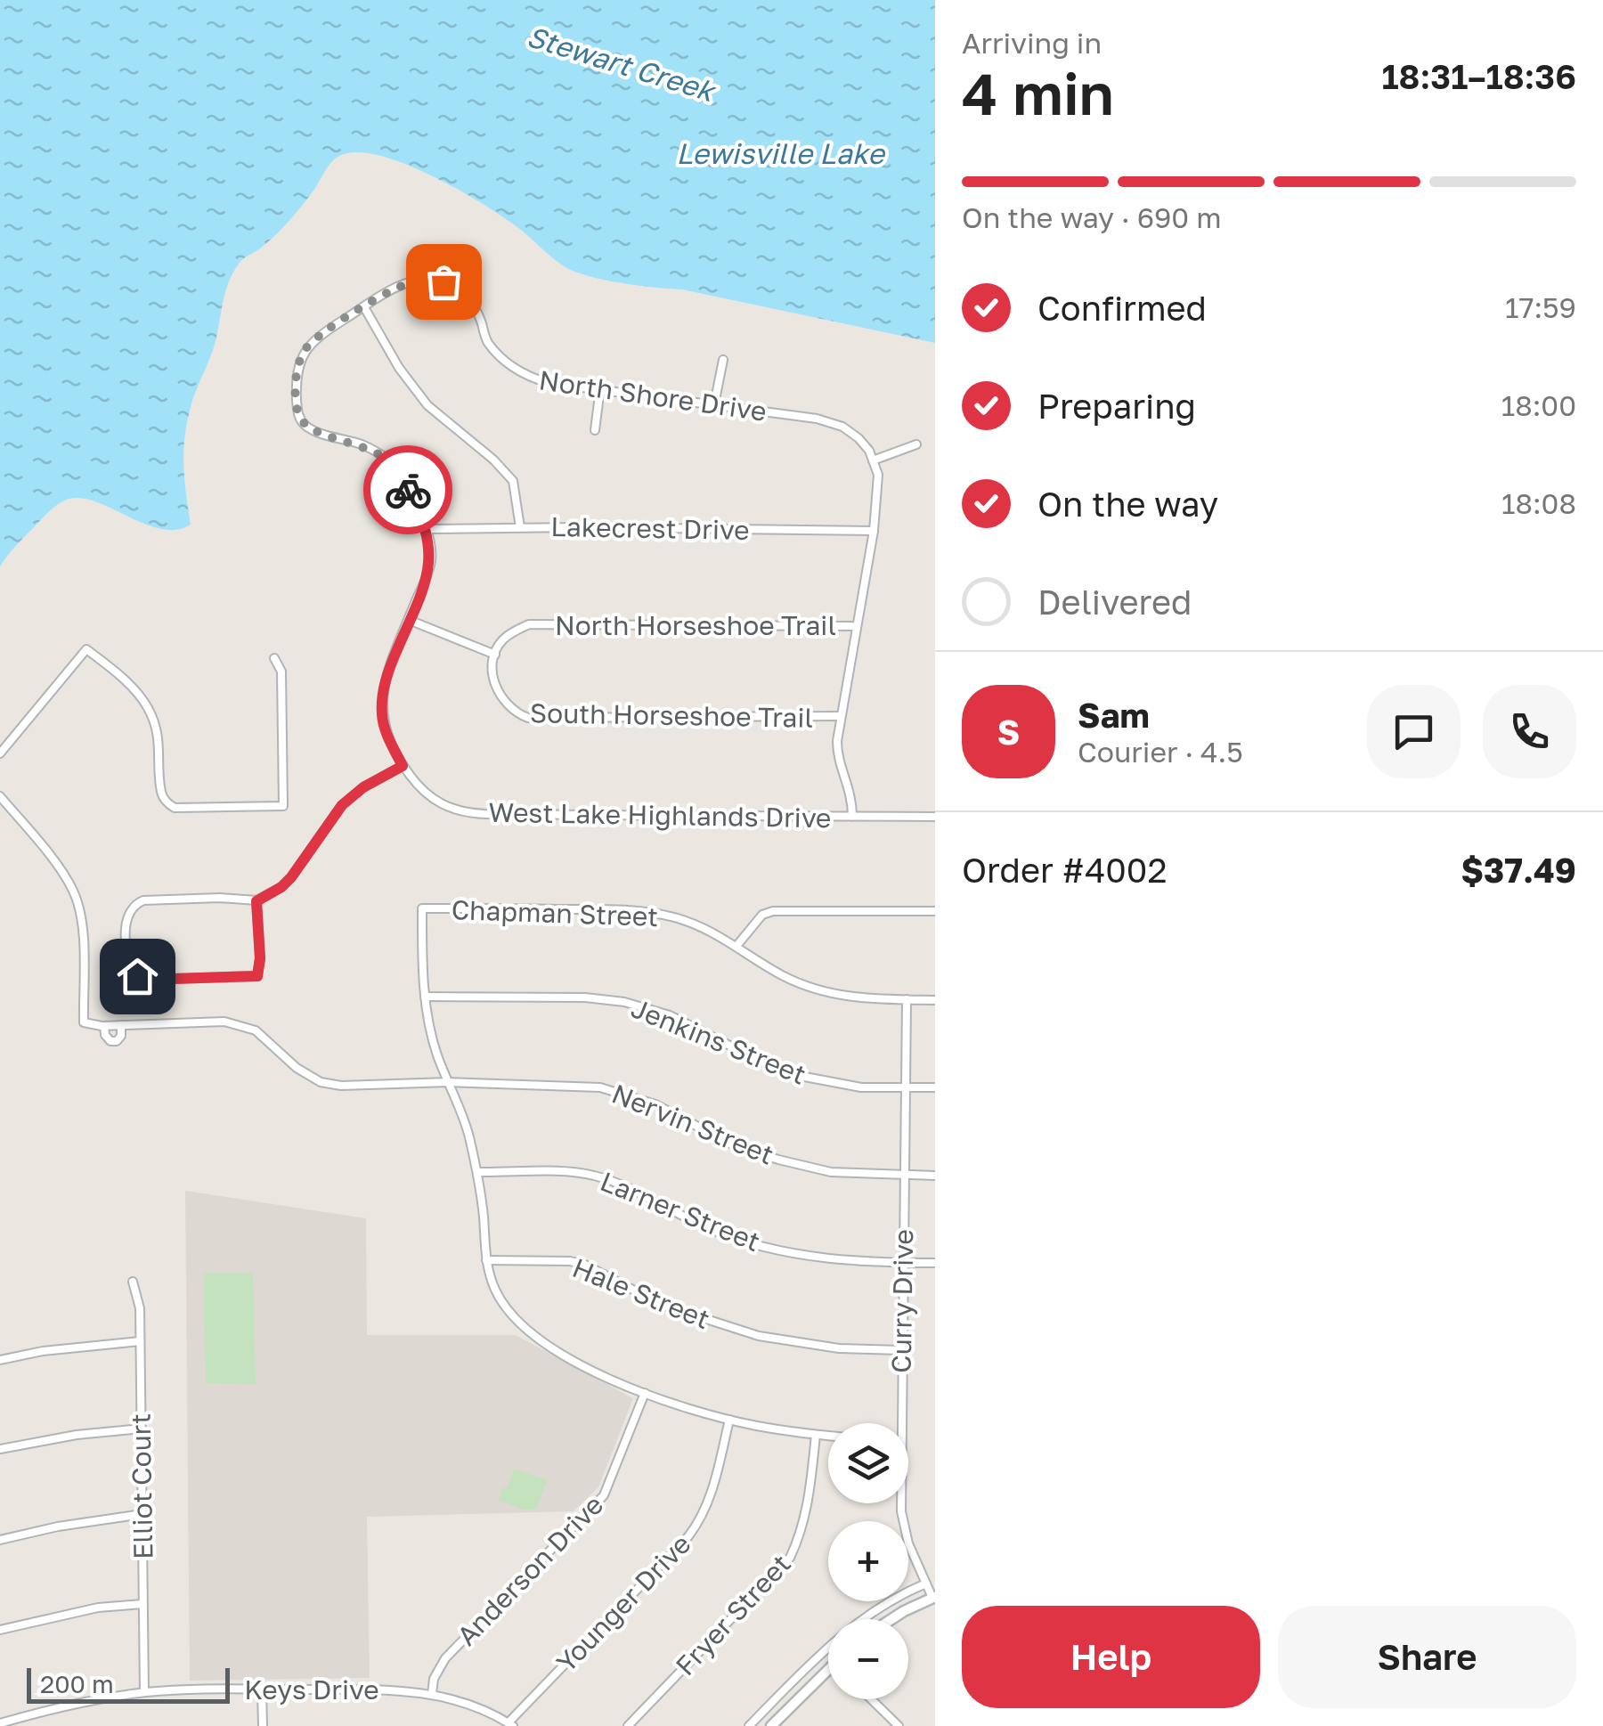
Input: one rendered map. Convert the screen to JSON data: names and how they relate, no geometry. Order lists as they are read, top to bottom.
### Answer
{
  "streets": {
    "street": [
      "North Shore Drive",
      "Lakecrest Drive",
      "North Horseshoe Trail",
      "South Horseshoe Trail",
      "West Lake Highlands Drive",
      "Chapman Street",
      "Jenkins Street",
      "Nervin Street",
      "Larner Street",
      "Hale Street",
      "Curry Drive",
      "Elliot Court",
      "Anderson Drive",
      "Younger Drive",
      "Fryer Street",
      "Keys Drive"
    ]
  },
  "crossings": [
    ["North Shore Drive", "Lakecrest Drive"],
    ["North Shore Drive", "West Lake Highlands Drive"],
    ["Lakecrest Drive", "West Lake Highlands Drive"],
    ["North Horseshoe Trail", "South Horseshoe Trail"],
    ["Chapman Street", "Jenkins Street"],
    ["Chapman Street", "Curry Drive"],
    ["Jenkins Street", "Curry Drive"],
    ["Nervin Street", "Curry Drive"],
    ["Larner Street", "Curry Drive"],
    ["Hale Street", "Curry Drive"],
    ["Elliot Court", "Keys Drive"],
    ["Anderson Drive", "Keys Drive"],
    ["Younger Drive", "Keys Drive"]
  ],
  "water": ["Stewart Creek", "Lewisville Lake"],
  "scale_bar": "200 m",
  "page": {
    "heading": ["4 min", "Arriving in", "18:31–18:36"],
    "panel": [
      "Sam",
      "Courier · 4.5",
      "Order #4002",
      "$37.49"
    ],
    "bar": "On the way · 690 m",
    "list": [
      ["Confirmed", "17:59"],
      ["Preparing", "18:00"],
      ["On the way", "18:08"],
      "Delivered"
    ],
    "round": "S",
    "map_buttons": ["+", "−"],
    "buttons": ["Help", "Share"],
    "scale": "200 m"
  }
}
